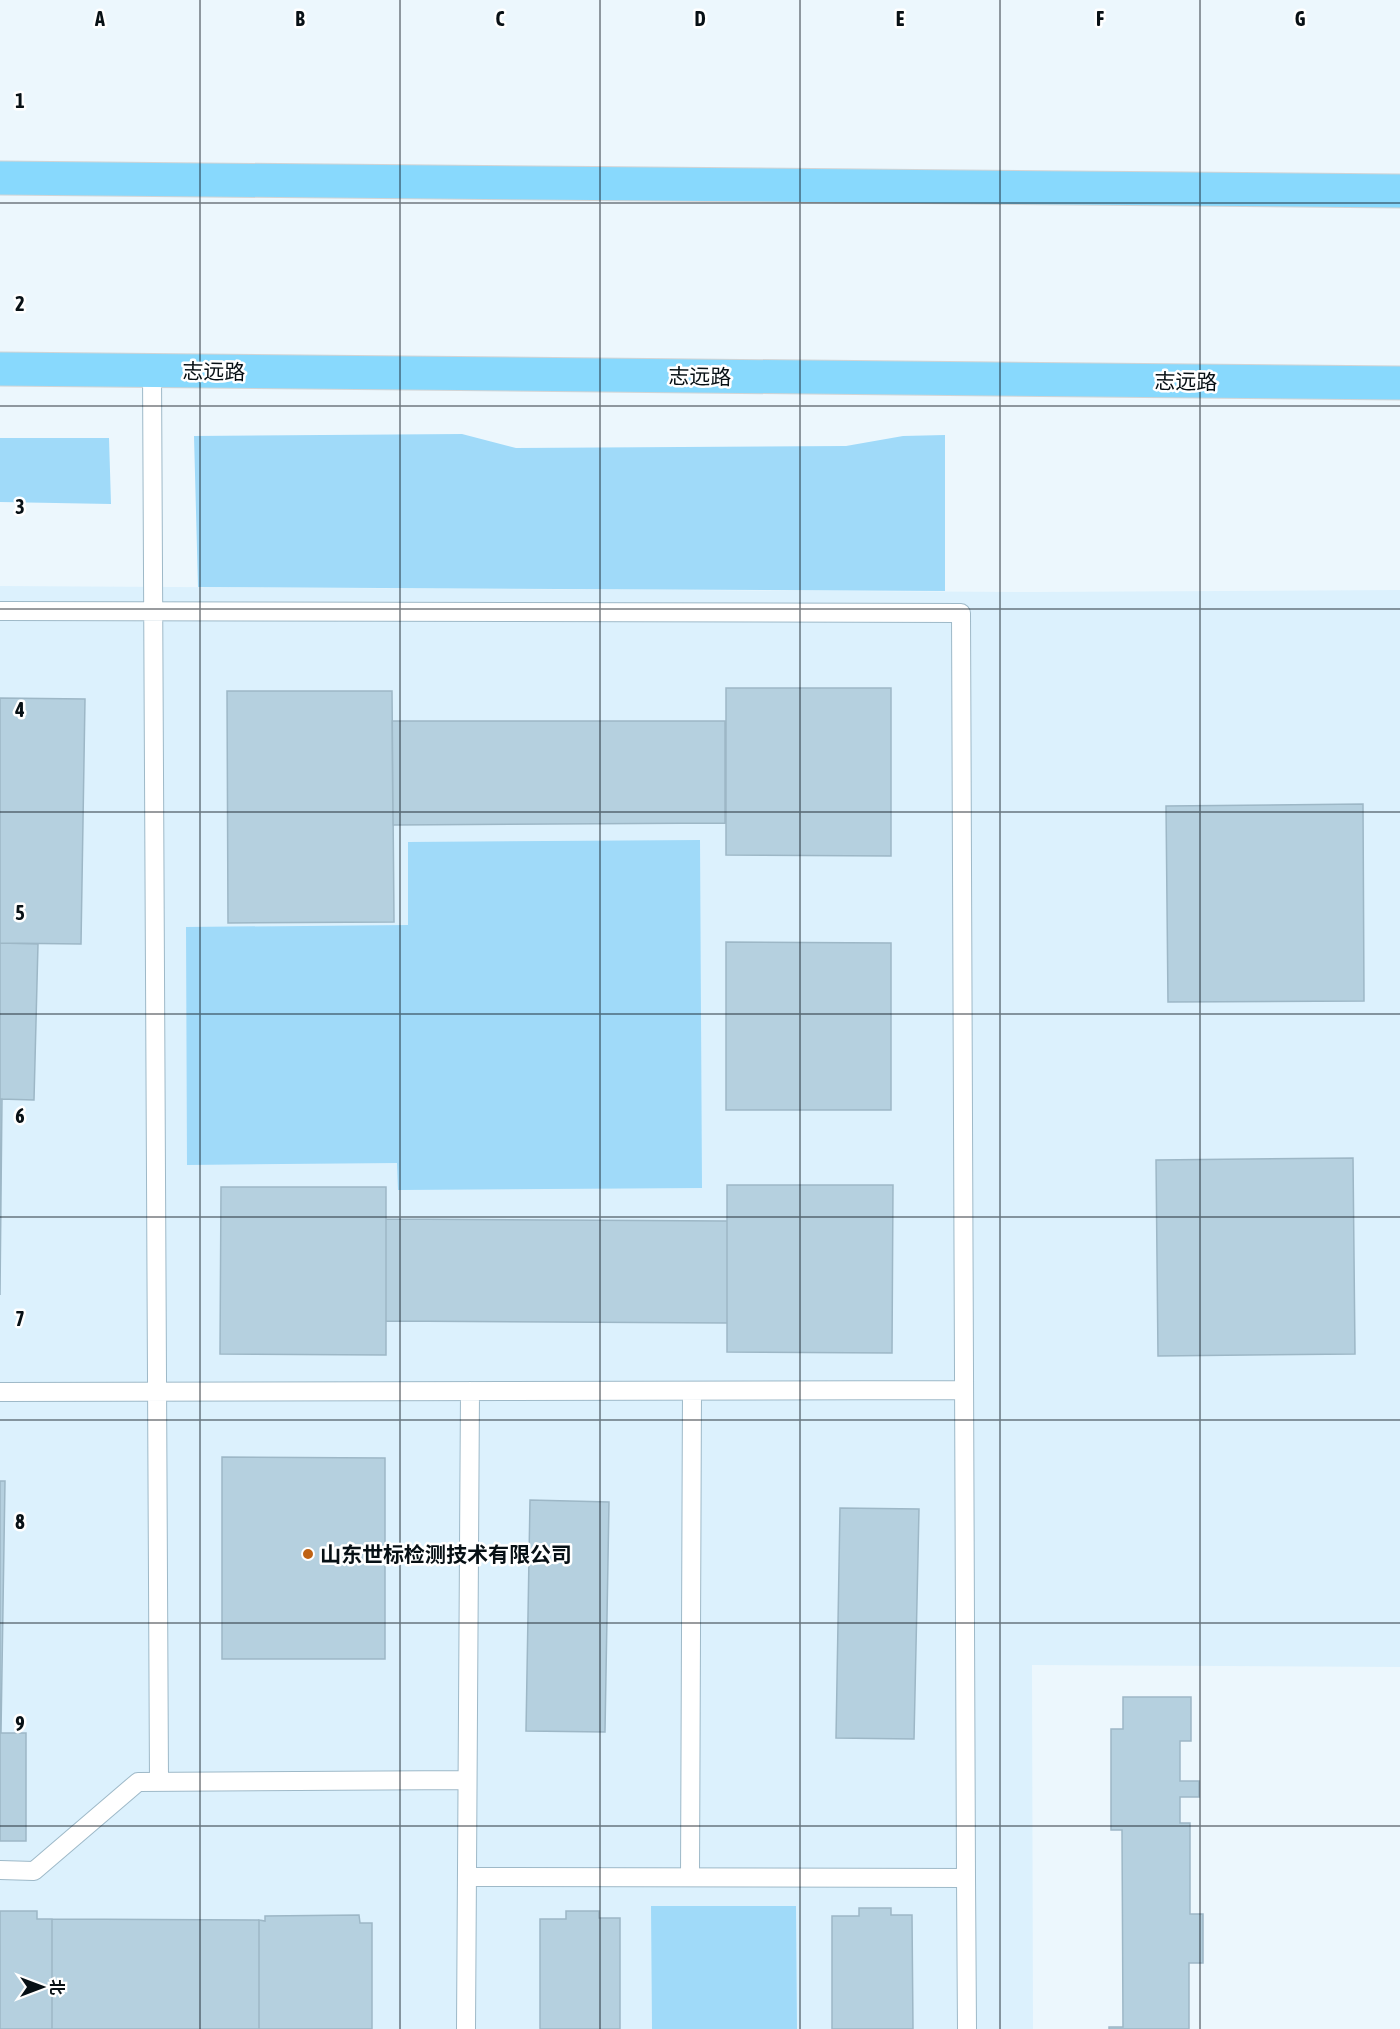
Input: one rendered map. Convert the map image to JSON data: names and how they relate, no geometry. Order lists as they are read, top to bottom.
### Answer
{
  "streets": {
    "main road": ["志远路"]
  },
  "places": ["山东世标检测技术有限公司"],
  "north": "right",
  "grid": {
    "columns": [
      "A",
      "B",
      "C",
      "D",
      "E",
      "F",
      "G"
    ],
    "rows": [
      "1",
      "2",
      "3",
      "4",
      "5",
      "6",
      "7",
      "8",
      "9"
    ]
  }
}
